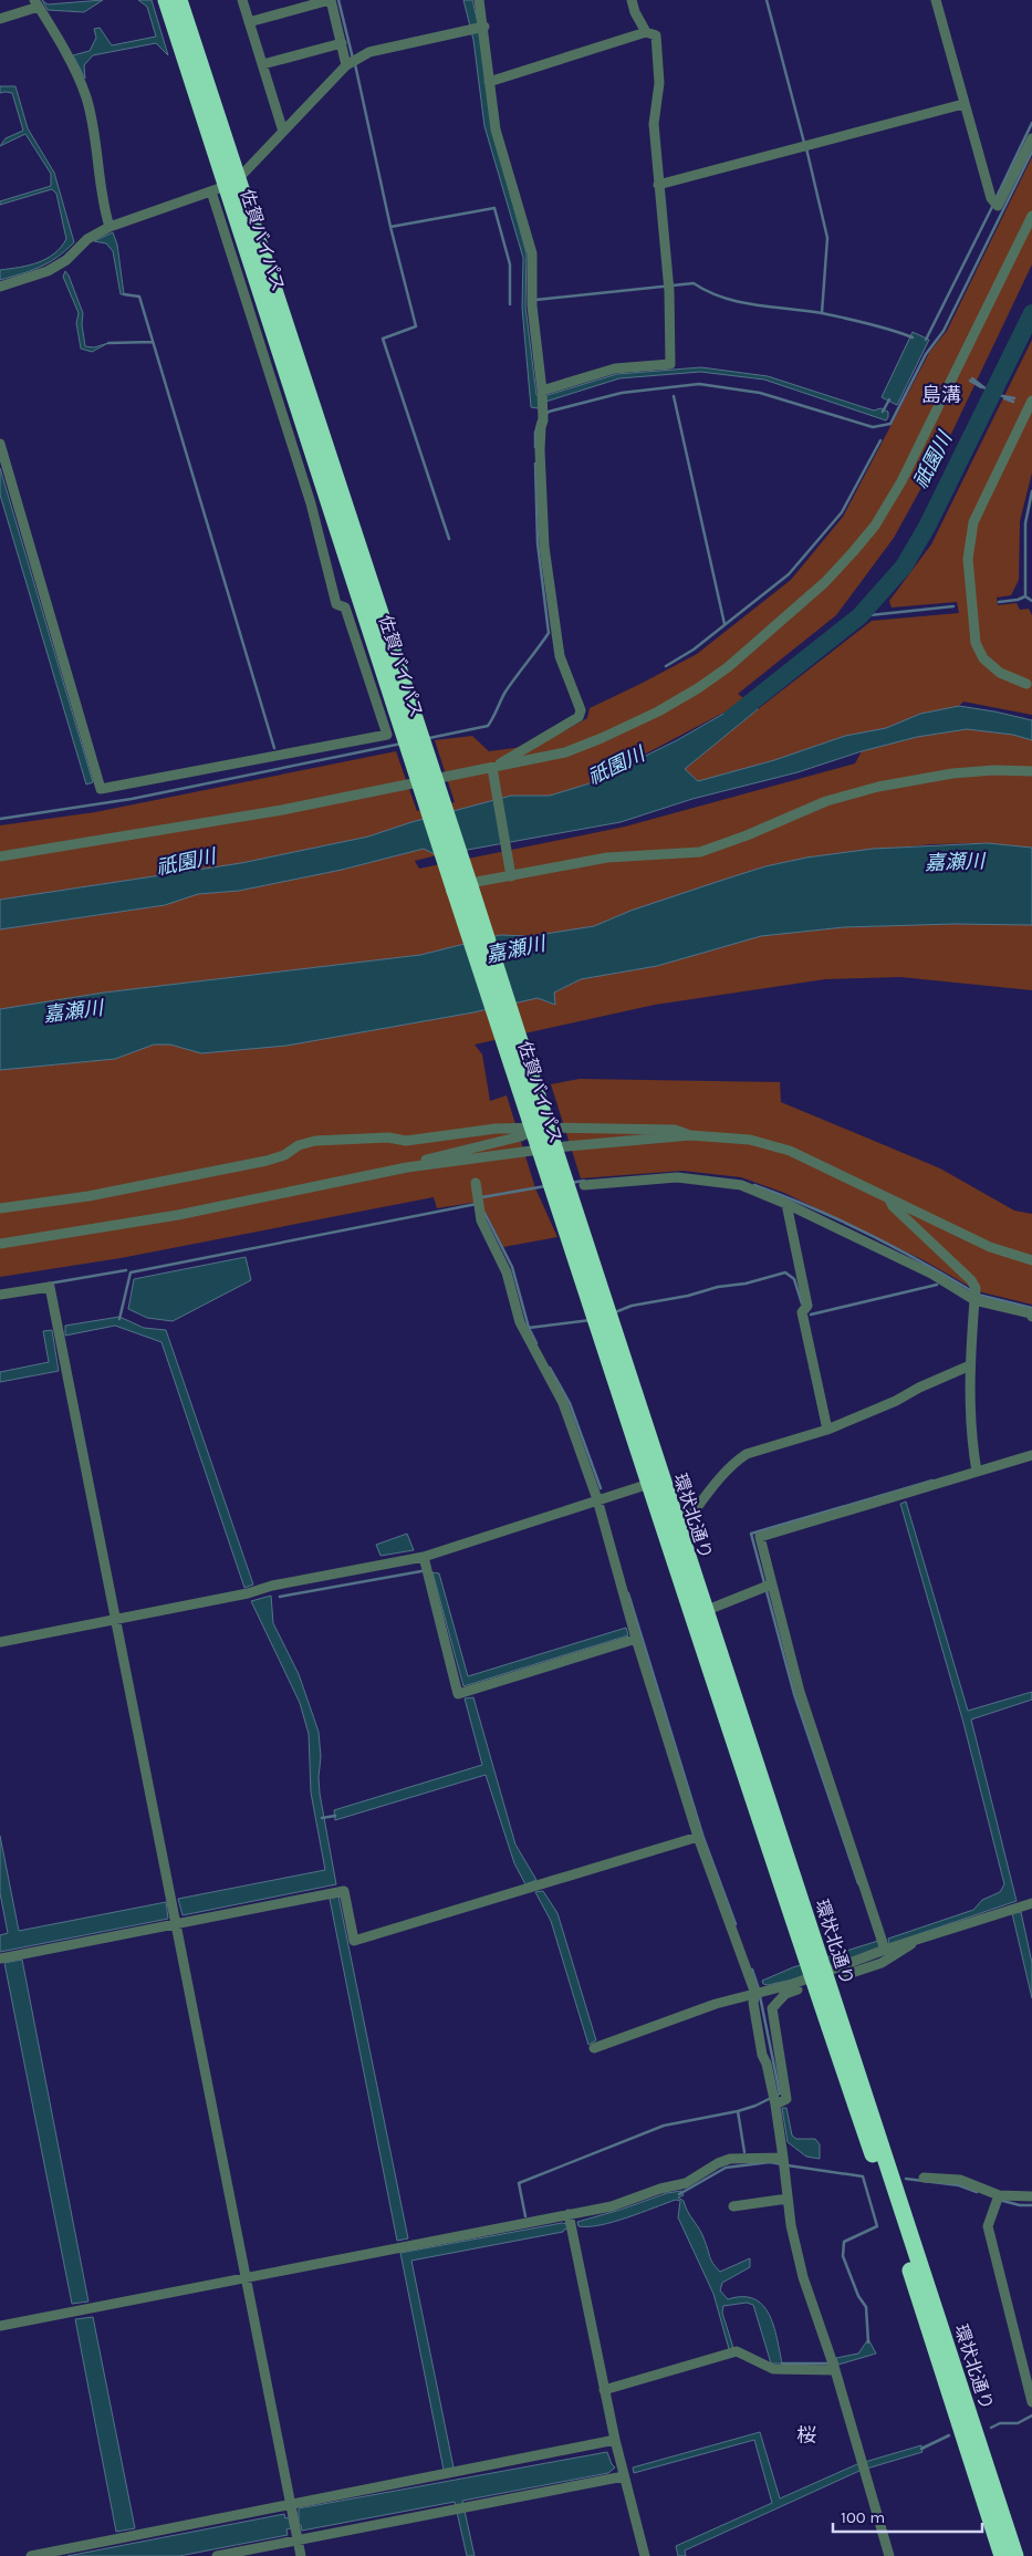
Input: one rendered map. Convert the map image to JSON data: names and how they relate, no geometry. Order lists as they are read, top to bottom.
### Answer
{
  "streets": {
    "highway": ["佐賀バイパス", "環状北通り"]
  },
  "crossings": [
    ["佐賀バイパス", "環状北通り"]
  ],
  "districts": ["島溝", "桜"],
  "water": ["祇園川", "嘉瀬川"],
  "scale_bar": "100 m"
}
